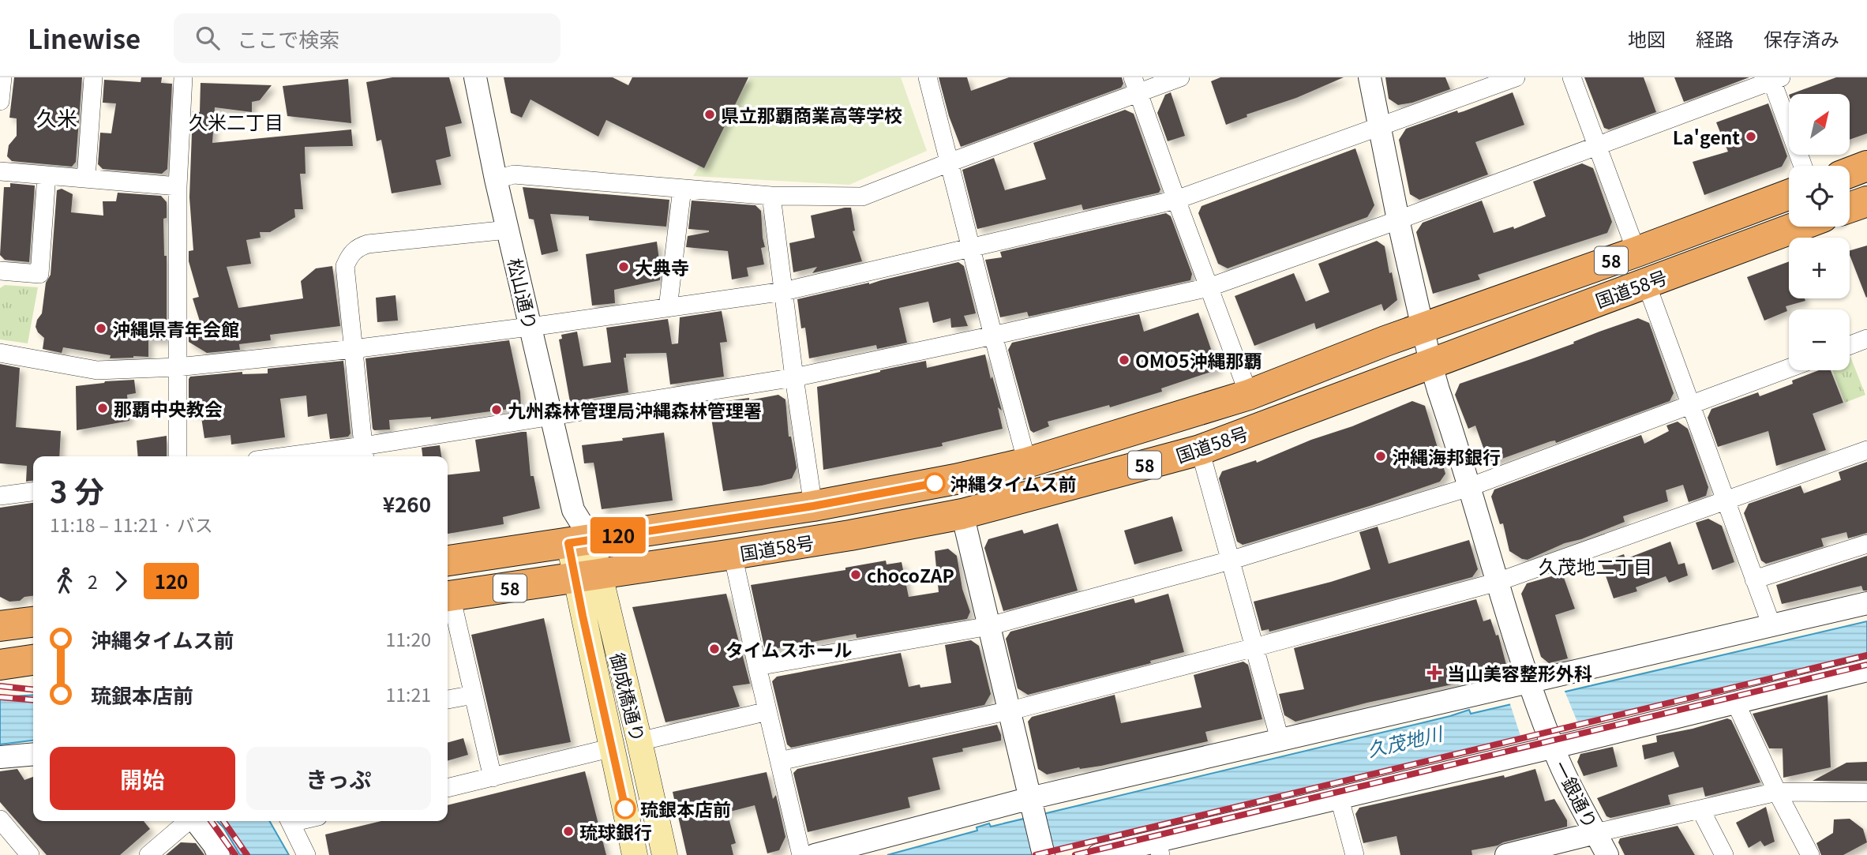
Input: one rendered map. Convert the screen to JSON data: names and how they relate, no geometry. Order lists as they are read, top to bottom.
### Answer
{
  "streets": {
    "highway": ["58", "国道58号"],
    "main road": ["御成橋通り"],
    "street": ["松山通り", "一銀通り"]
  },
  "crossings": [
    ["国道58号", "松山通り"],
    ["国道58号", "御成橋通り"],
    ["国道58号", "一銀通り"],
    ["松山通り", "御成橋通り"]
  ],
  "districts": ["久米", "久米二丁目", "久茂地二丁目"],
  "water": ["久茂地川"],
  "places": {
    "other": [
      "県立那覇商業高等学校",
      "La'gent",
      "大典寺",
      "沖縄県青年会館",
      "OMO5沖縄那覇",
      "那覇中央教会",
      "九州森林管理局沖縄森林管理署",
      "沖縄海邦銀行",
      "沖縄タイムス前",
      "chocoZAP",
      "タイムスホール",
      "琉銀本店前",
      "琉球銀行"
    ],
    "health": ["当山美容整形外科"]
  },
  "lines": ["bus line 120"],
  "north": "top right",
  "page": {
    "header": "Linewise",
    "search": "ここで検索",
    "nav": ["地図", "経路", "保存済み"],
    "on_map": "120",
    "map_buttons": ["+", "−"],
    "heading": ["3 分", "11:18 – 11:21 · バス", "¥260"],
    "legs": ["2", "120"],
    "list": [
      {
        "name": "沖縄タイムス前",
        "value": "11:20"
      },
      {
        "name": "琉銀本店前",
        "value": "11:21"
      }
    ],
    "buttons": ["開始", "きっぷ"]
  }
}
